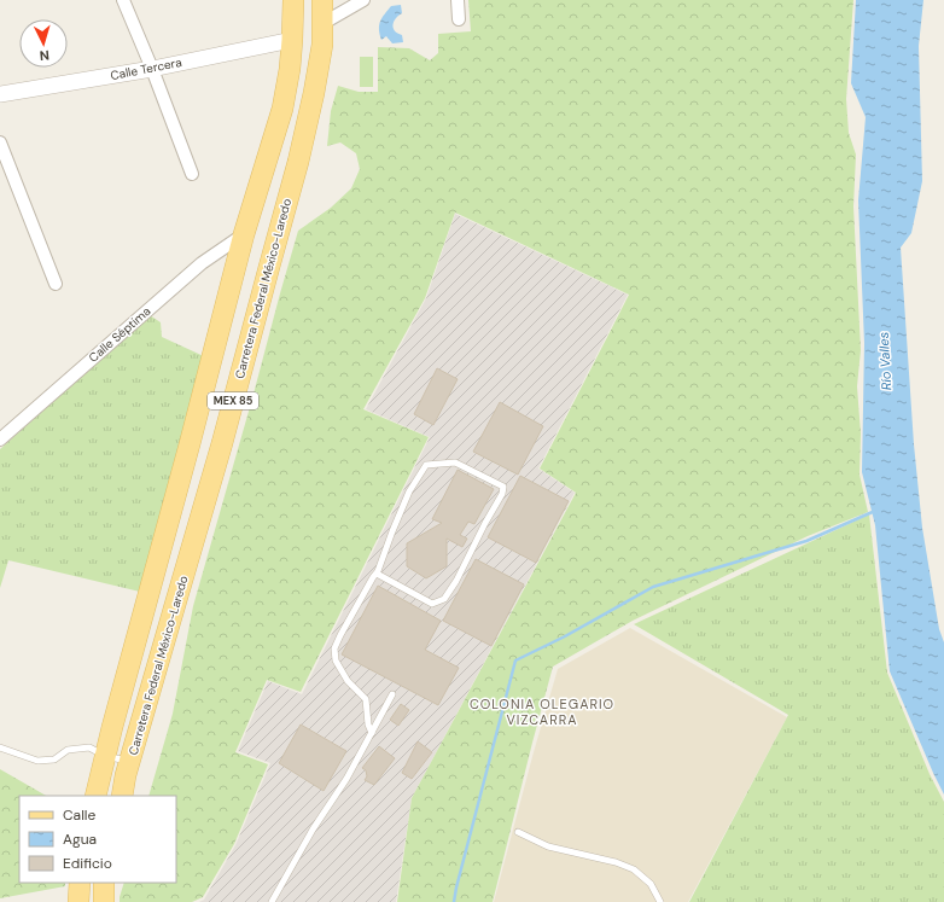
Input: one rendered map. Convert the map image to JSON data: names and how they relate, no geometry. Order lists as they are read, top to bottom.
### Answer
{
  "streets": {
    "main road": ["Carretera Federal México-Laredo", "MEX 85"],
    "street": ["Calle Tercera", "Calle Séptima"]
  },
  "crossings": [
    ["Calle Tercera", "MEX 85"],
    ["Calle Séptima", "MEX 85"]
  ],
  "districts": ["COLONIA OLEGARIO VIZCARRA"],
  "water": ["Río Valles"],
  "legend": ["Calle", "Agua", "Edificio"],
  "north": "bottom"
}
